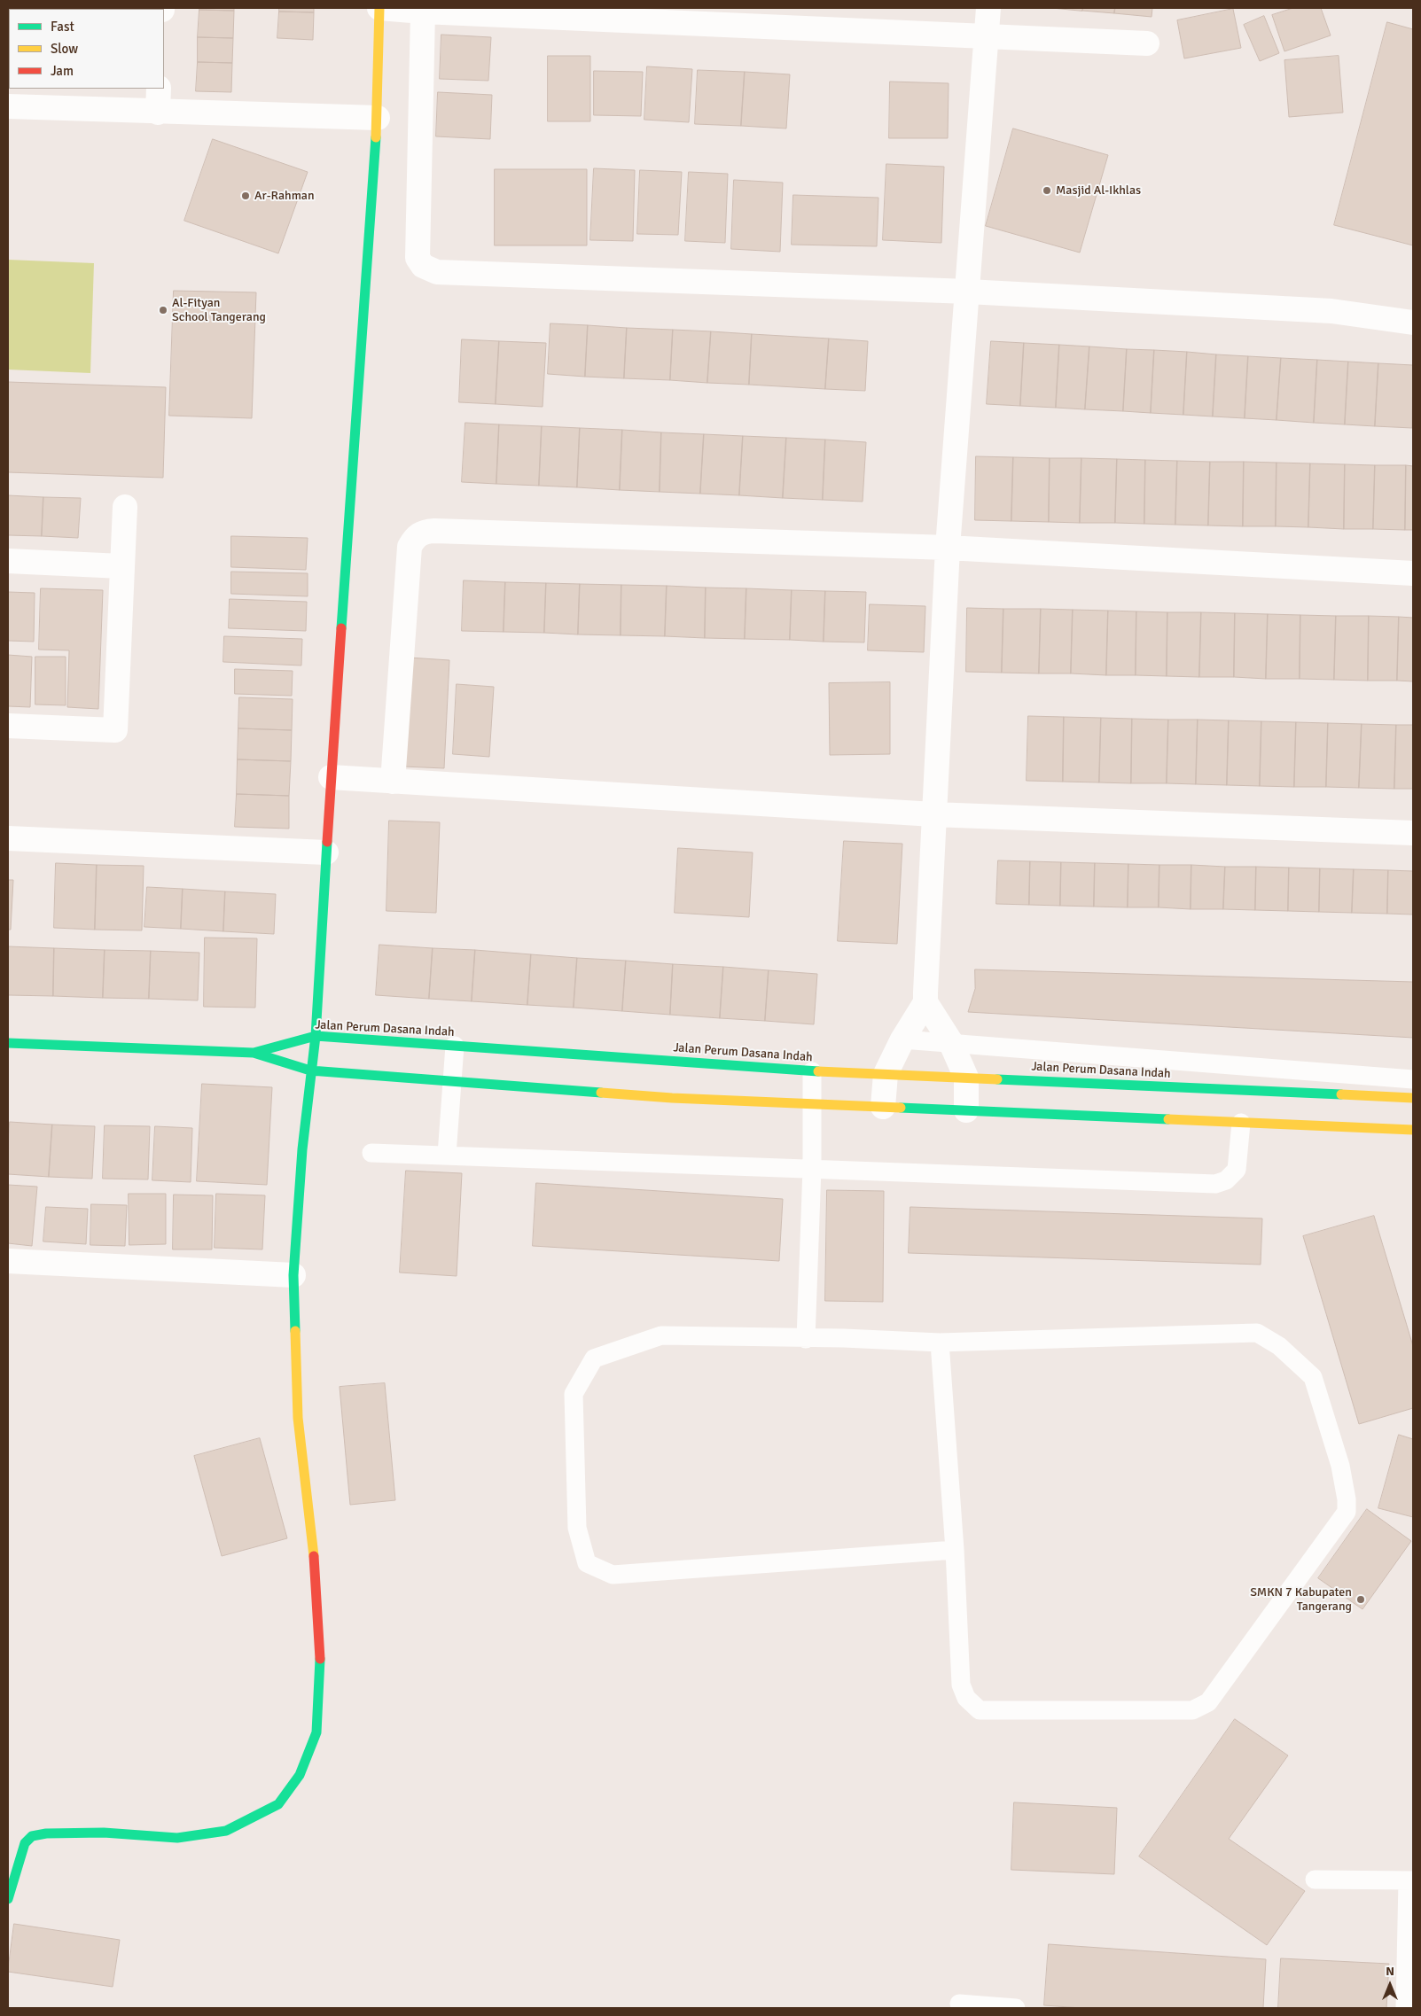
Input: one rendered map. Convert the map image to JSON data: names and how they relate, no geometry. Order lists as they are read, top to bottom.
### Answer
{
  "streets": {
    "street": ["Jalan Perum Dasana Indah"]
  },
  "places": [
    "Masjid Al-Ikhlas",
    "Ar-Rahman",
    "Al-Fityan School Tangerang",
    "SMKN 7 Kabupaten Tangerang"
  ],
  "legend": ["Fast", "Slow", "Jam"],
  "north": "top"
}
